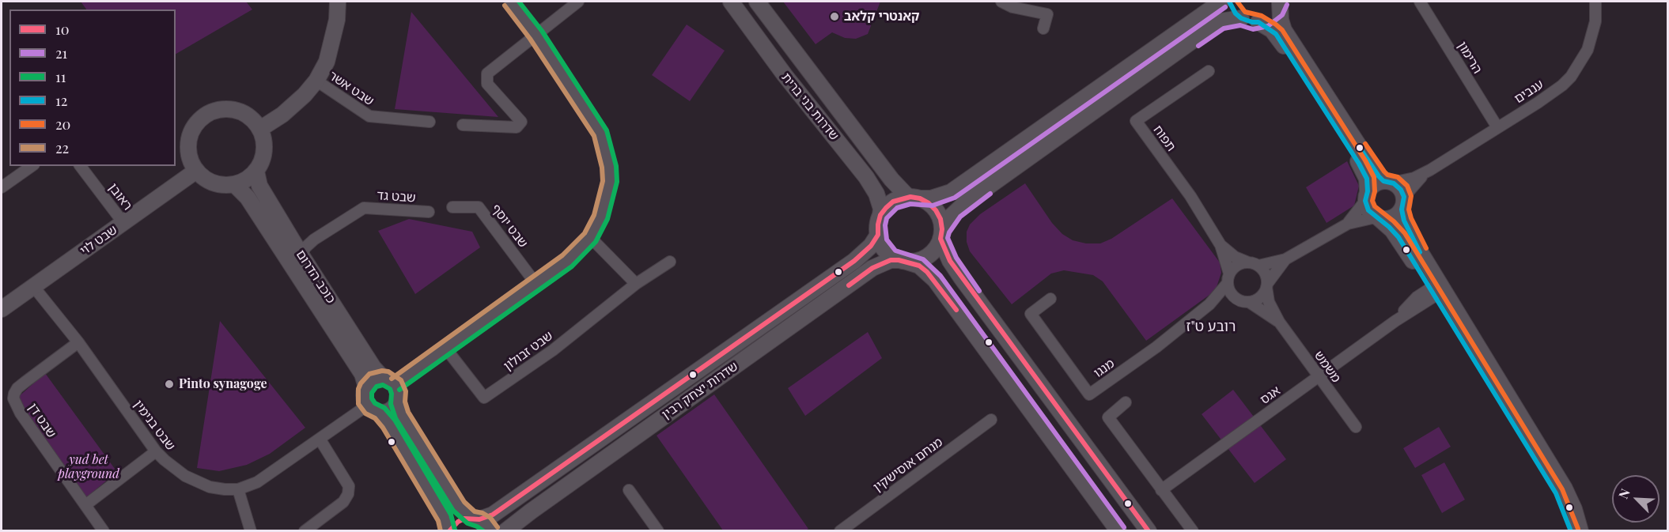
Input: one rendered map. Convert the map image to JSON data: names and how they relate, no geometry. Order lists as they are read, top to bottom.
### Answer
{
  "streets": {
    "main road": [
      "שדרות בני ברית",
      "שבט לוי",
      "כוכב הדרום",
      "שדרות יצחק רבין"
    ],
    "street": [
      "הרימון",
      "שבט אשר",
      "ענבים",
      "תפוח",
      "ראובן",
      "שבט גד",
      "שבט יוסף",
      "שבט זבולון",
      "משמש",
      "מנגו",
      "אגס",
      "שבט דן",
      "שבט בנימין",
      "מנחם אוסישקין"
    ]
  },
  "crossings": [
    ["הרימון", "ענבים"],
    ["שדרות בני ברית", "שדרות יצחק רבין"],
    ["תפוח", "משמש"],
    ["תפוח", "מנגו"],
    ["ראובן", "שבט לוי"],
    ["שבט גד", "כוכב הדרום"],
    ["שבט לוי", "כוכב הדרום"],
    ["שבט לוי", "שבט בנימין"],
    ["כוכב הדרום", "שבט בנימין"],
    ["משמש", "מנגו"],
    ["משמש", "אגס"],
    ["שבט דן", "שבט בנימין"]
  ],
  "districts": ["רובע ט\"ז"],
  "parks": ["yud bet playground"],
  "places": ["קאנטרי קלאב", "Pinto synagoge"],
  "lines": [
    "transit line 11",
    "transit line 12",
    "transit line 20",
    "transit line 21",
    "transit line 22",
    "transit line 10"
  ],
  "legend": [
    "10",
    "21",
    "11",
    "12",
    "20",
    "22"
  ],
  "north": "top left"
}
